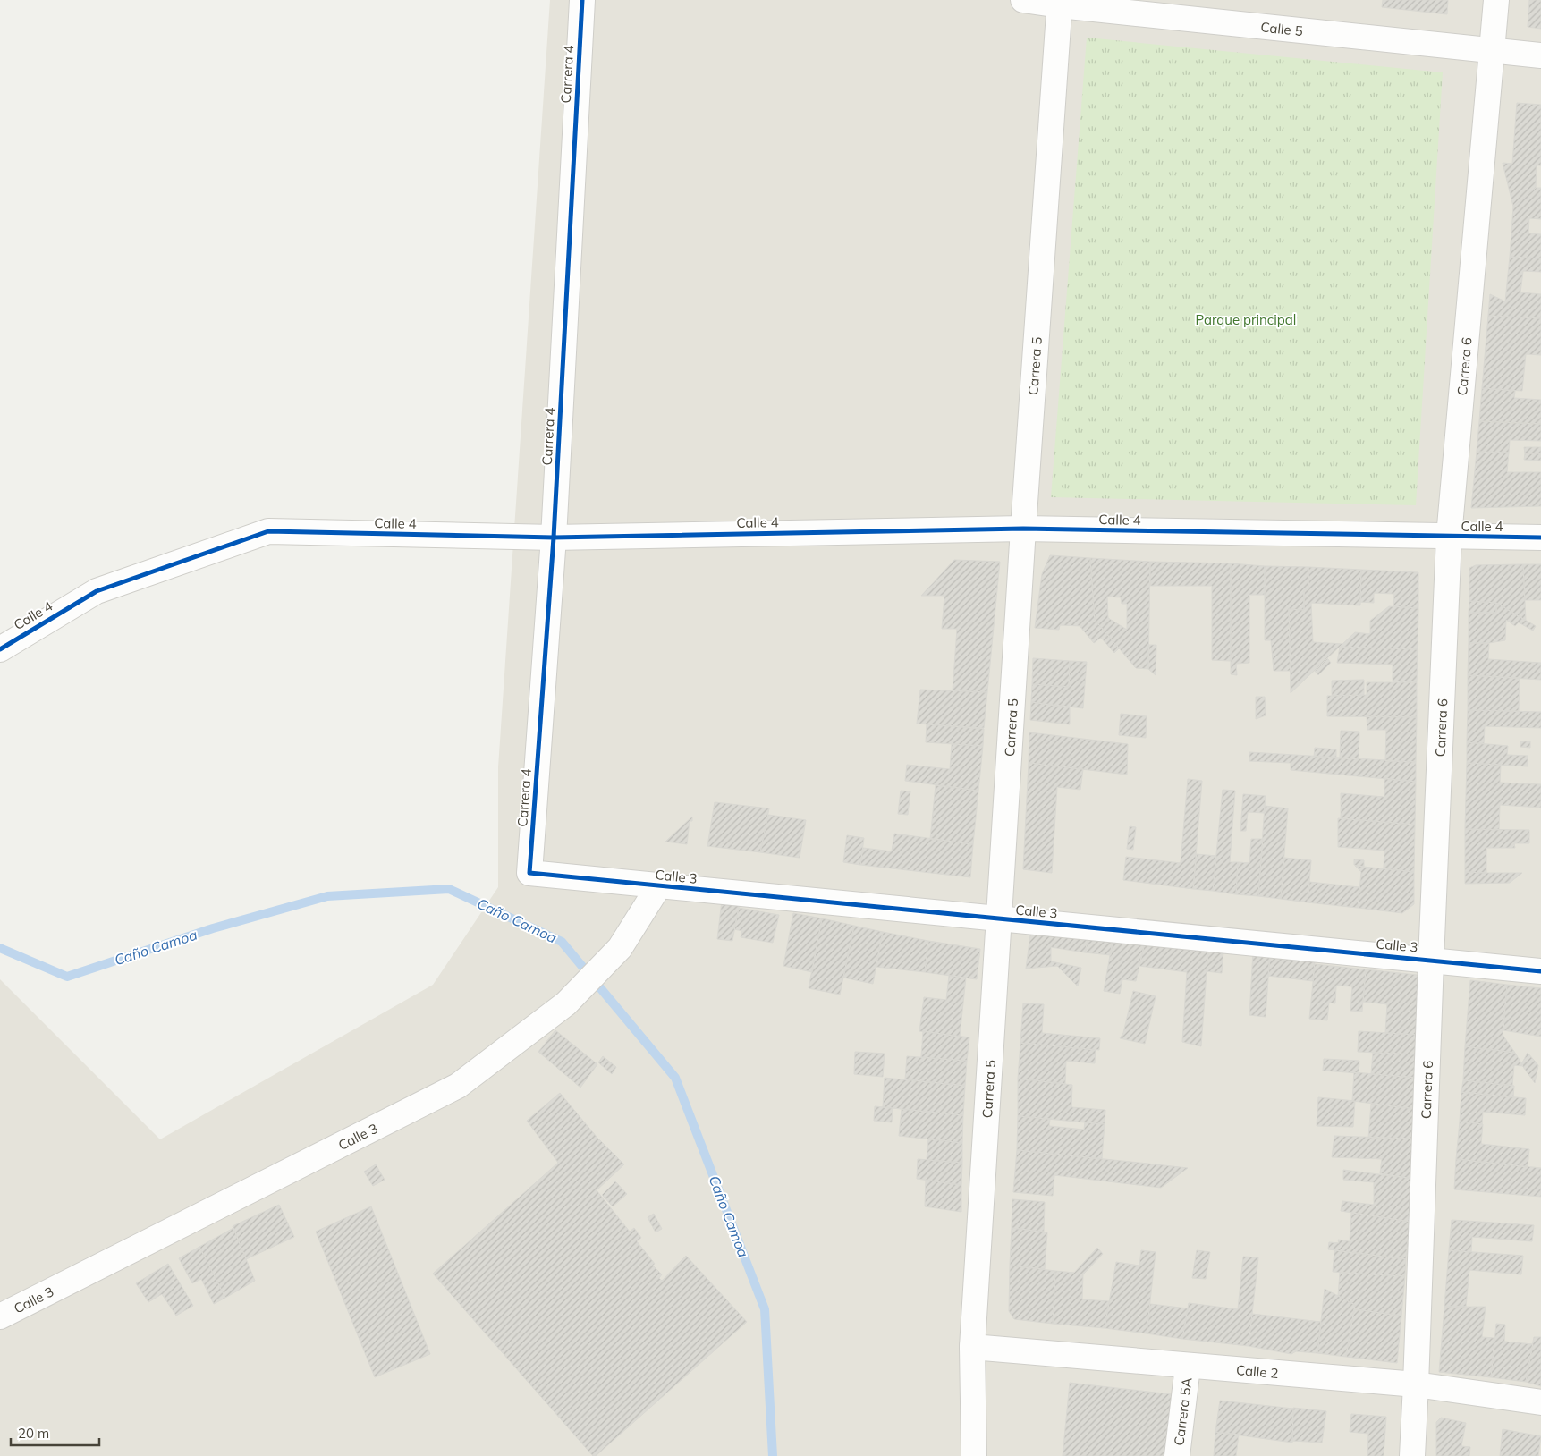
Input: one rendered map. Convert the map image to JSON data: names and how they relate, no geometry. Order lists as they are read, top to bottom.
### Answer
{
  "streets": {
    "street": [
      "Calle 5",
      "Carrera 4",
      "Carrera 6",
      "Carrera 5",
      "Calle 4",
      "Calle 3",
      "Calle 2",
      "Carrera 5A"
    ]
  },
  "crossings": [
    ["Calle 5", "Carrera 6"],
    ["Calle 5", "Carrera 5"],
    ["Carrera 4", "Calle 4"],
    ["Carrera 4", "Calle 3"],
    ["Carrera 6", "Calle 4"],
    ["Carrera 6", "Calle 3"],
    ["Carrera 6", "Calle 2"],
    ["Carrera 5", "Calle 4"],
    ["Carrera 5", "Calle 3"],
    ["Carrera 5", "Calle 2"],
    ["Calle 2", "Carrera 5A"]
  ],
  "water": ["Caño Camoa"],
  "parks": ["Parque principal"],
  "scale_bar": "20 m"
}
